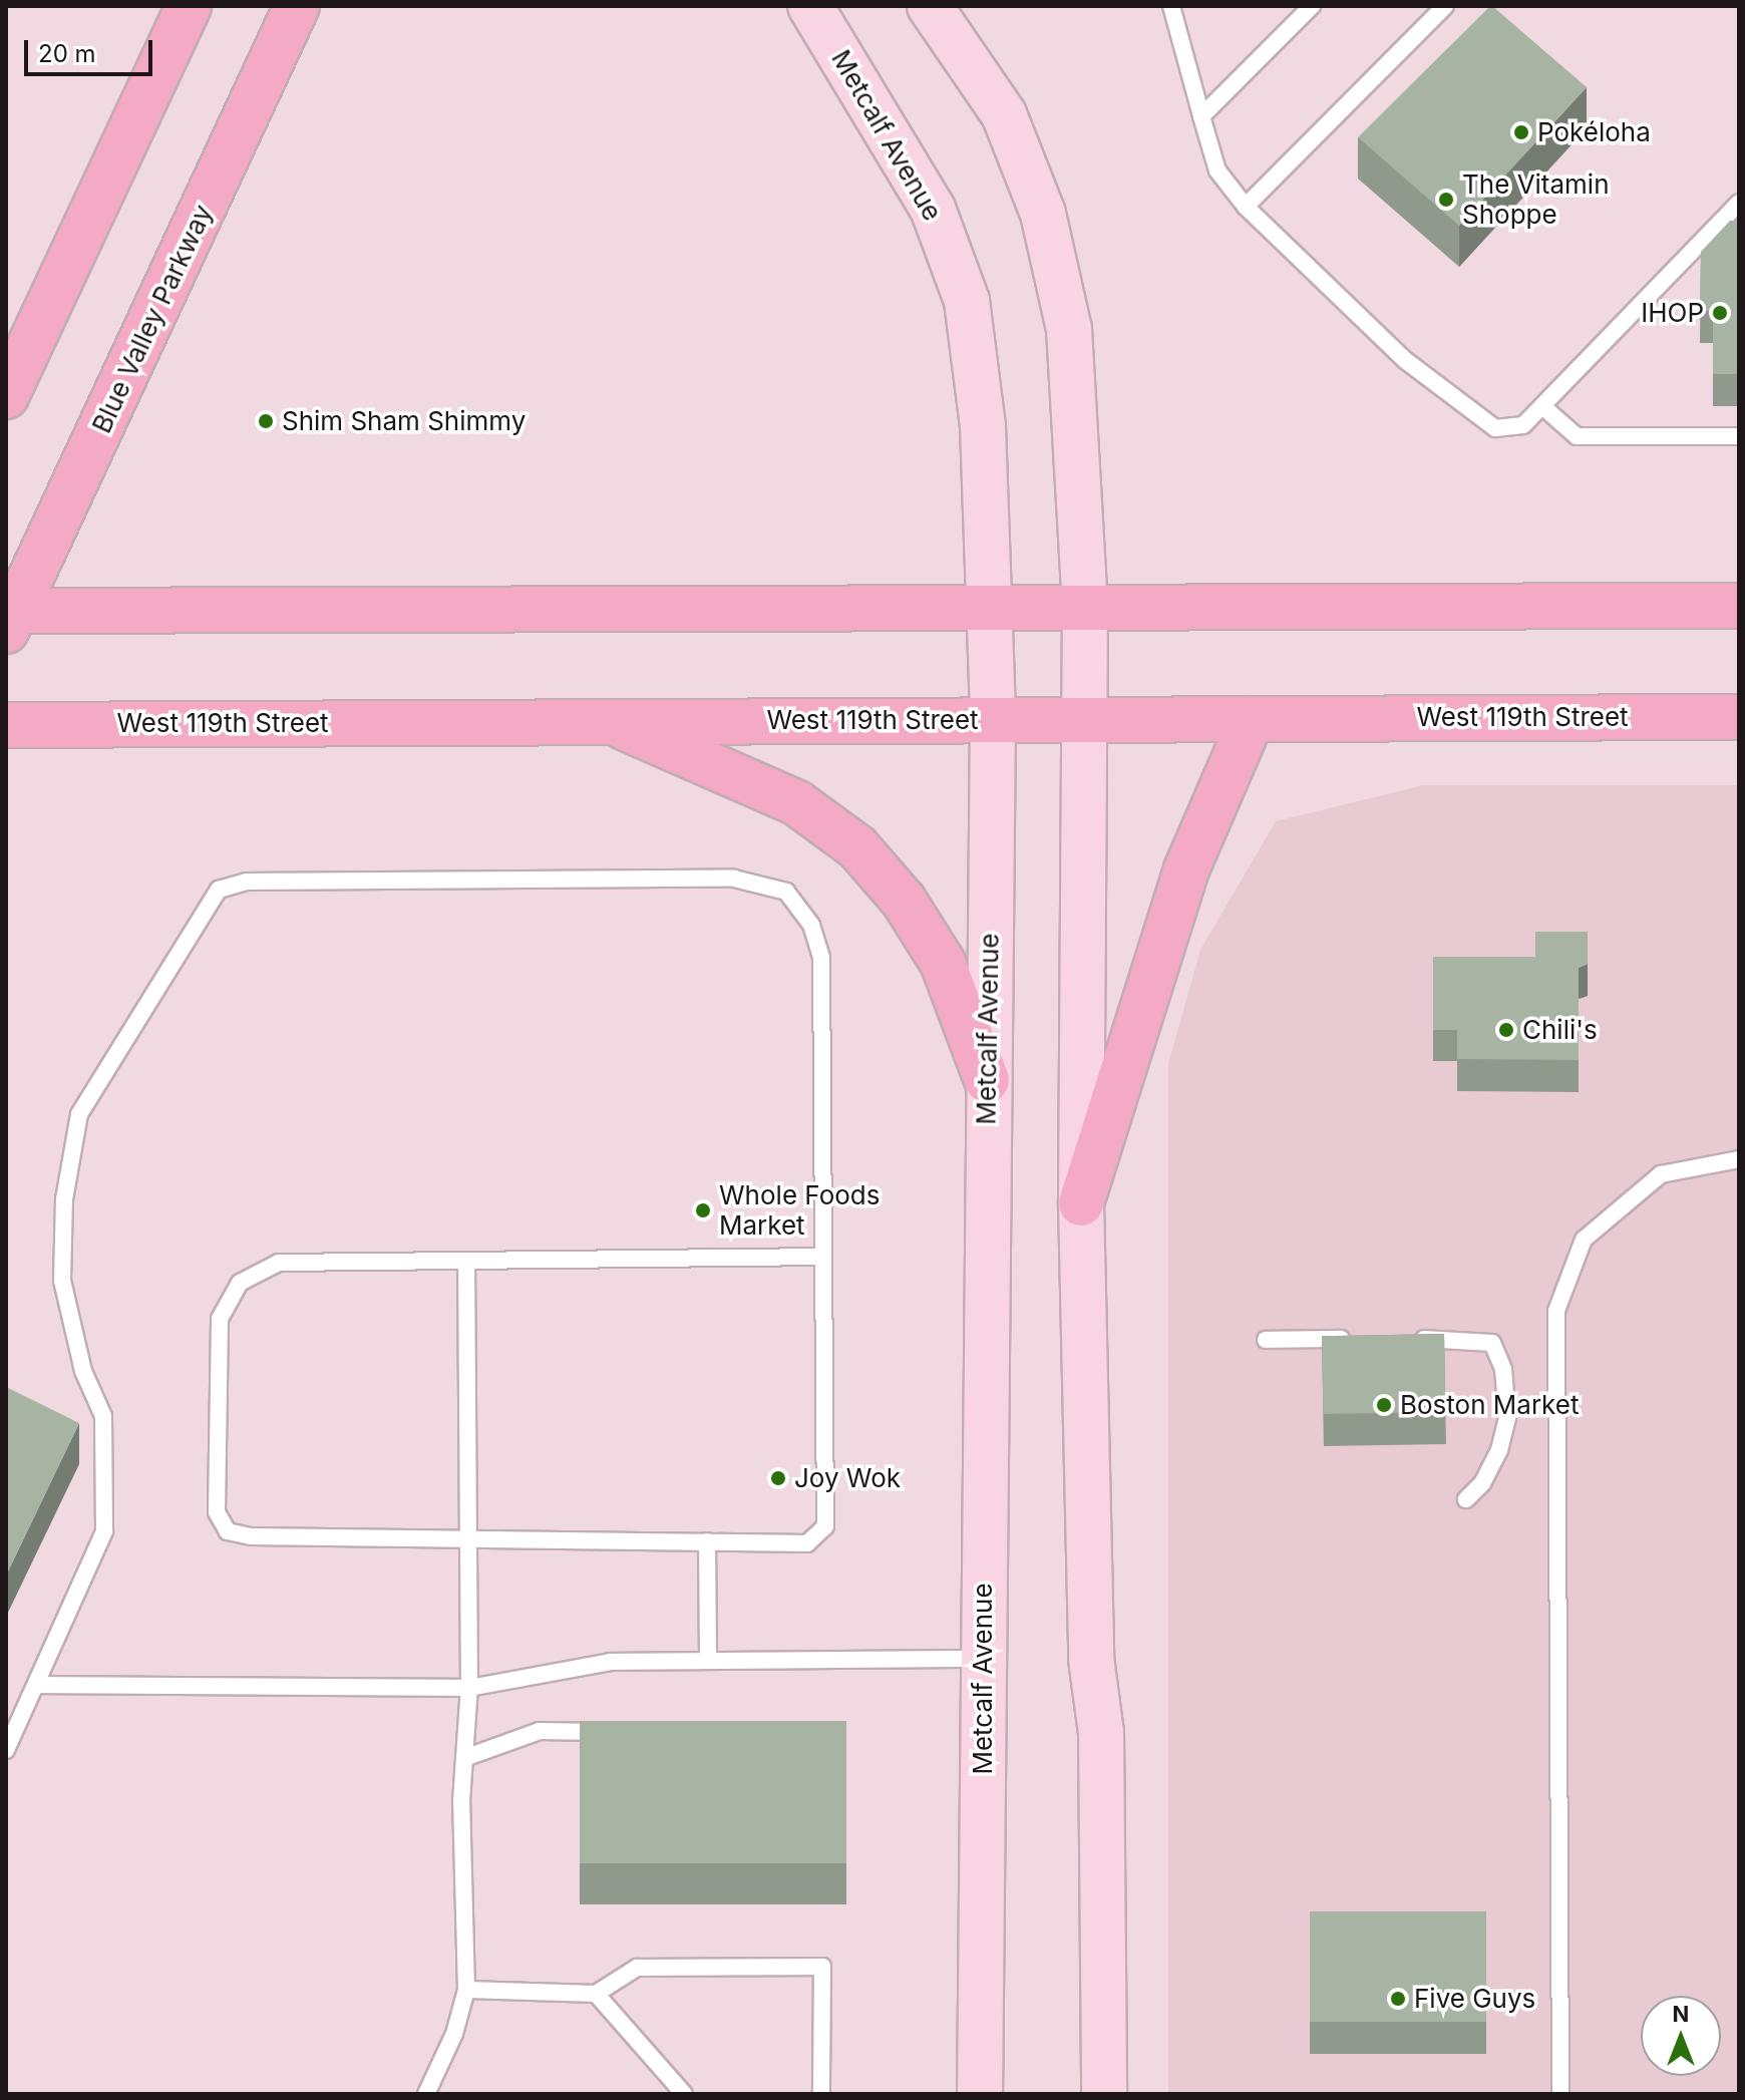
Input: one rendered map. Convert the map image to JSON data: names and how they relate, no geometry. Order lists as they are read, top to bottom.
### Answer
{
  "streets": {
    "main road": ["Metcalf Avenue", "Blue Valley Parkway", "West 119th Street"]
  },
  "crossings": [
    ["Metcalf Avenue", "West 119th Street"]
  ],
  "places": [
    "Pokéloha",
    "The Vitamin Shoppe",
    "IHOP",
    "Shim Sham Shimmy",
    "Chili's",
    "Whole Foods Market",
    "Boston Market",
    "Joy Wok",
    "Five Guys"
  ],
  "scale_bar": "20 m",
  "north": "top"
}
